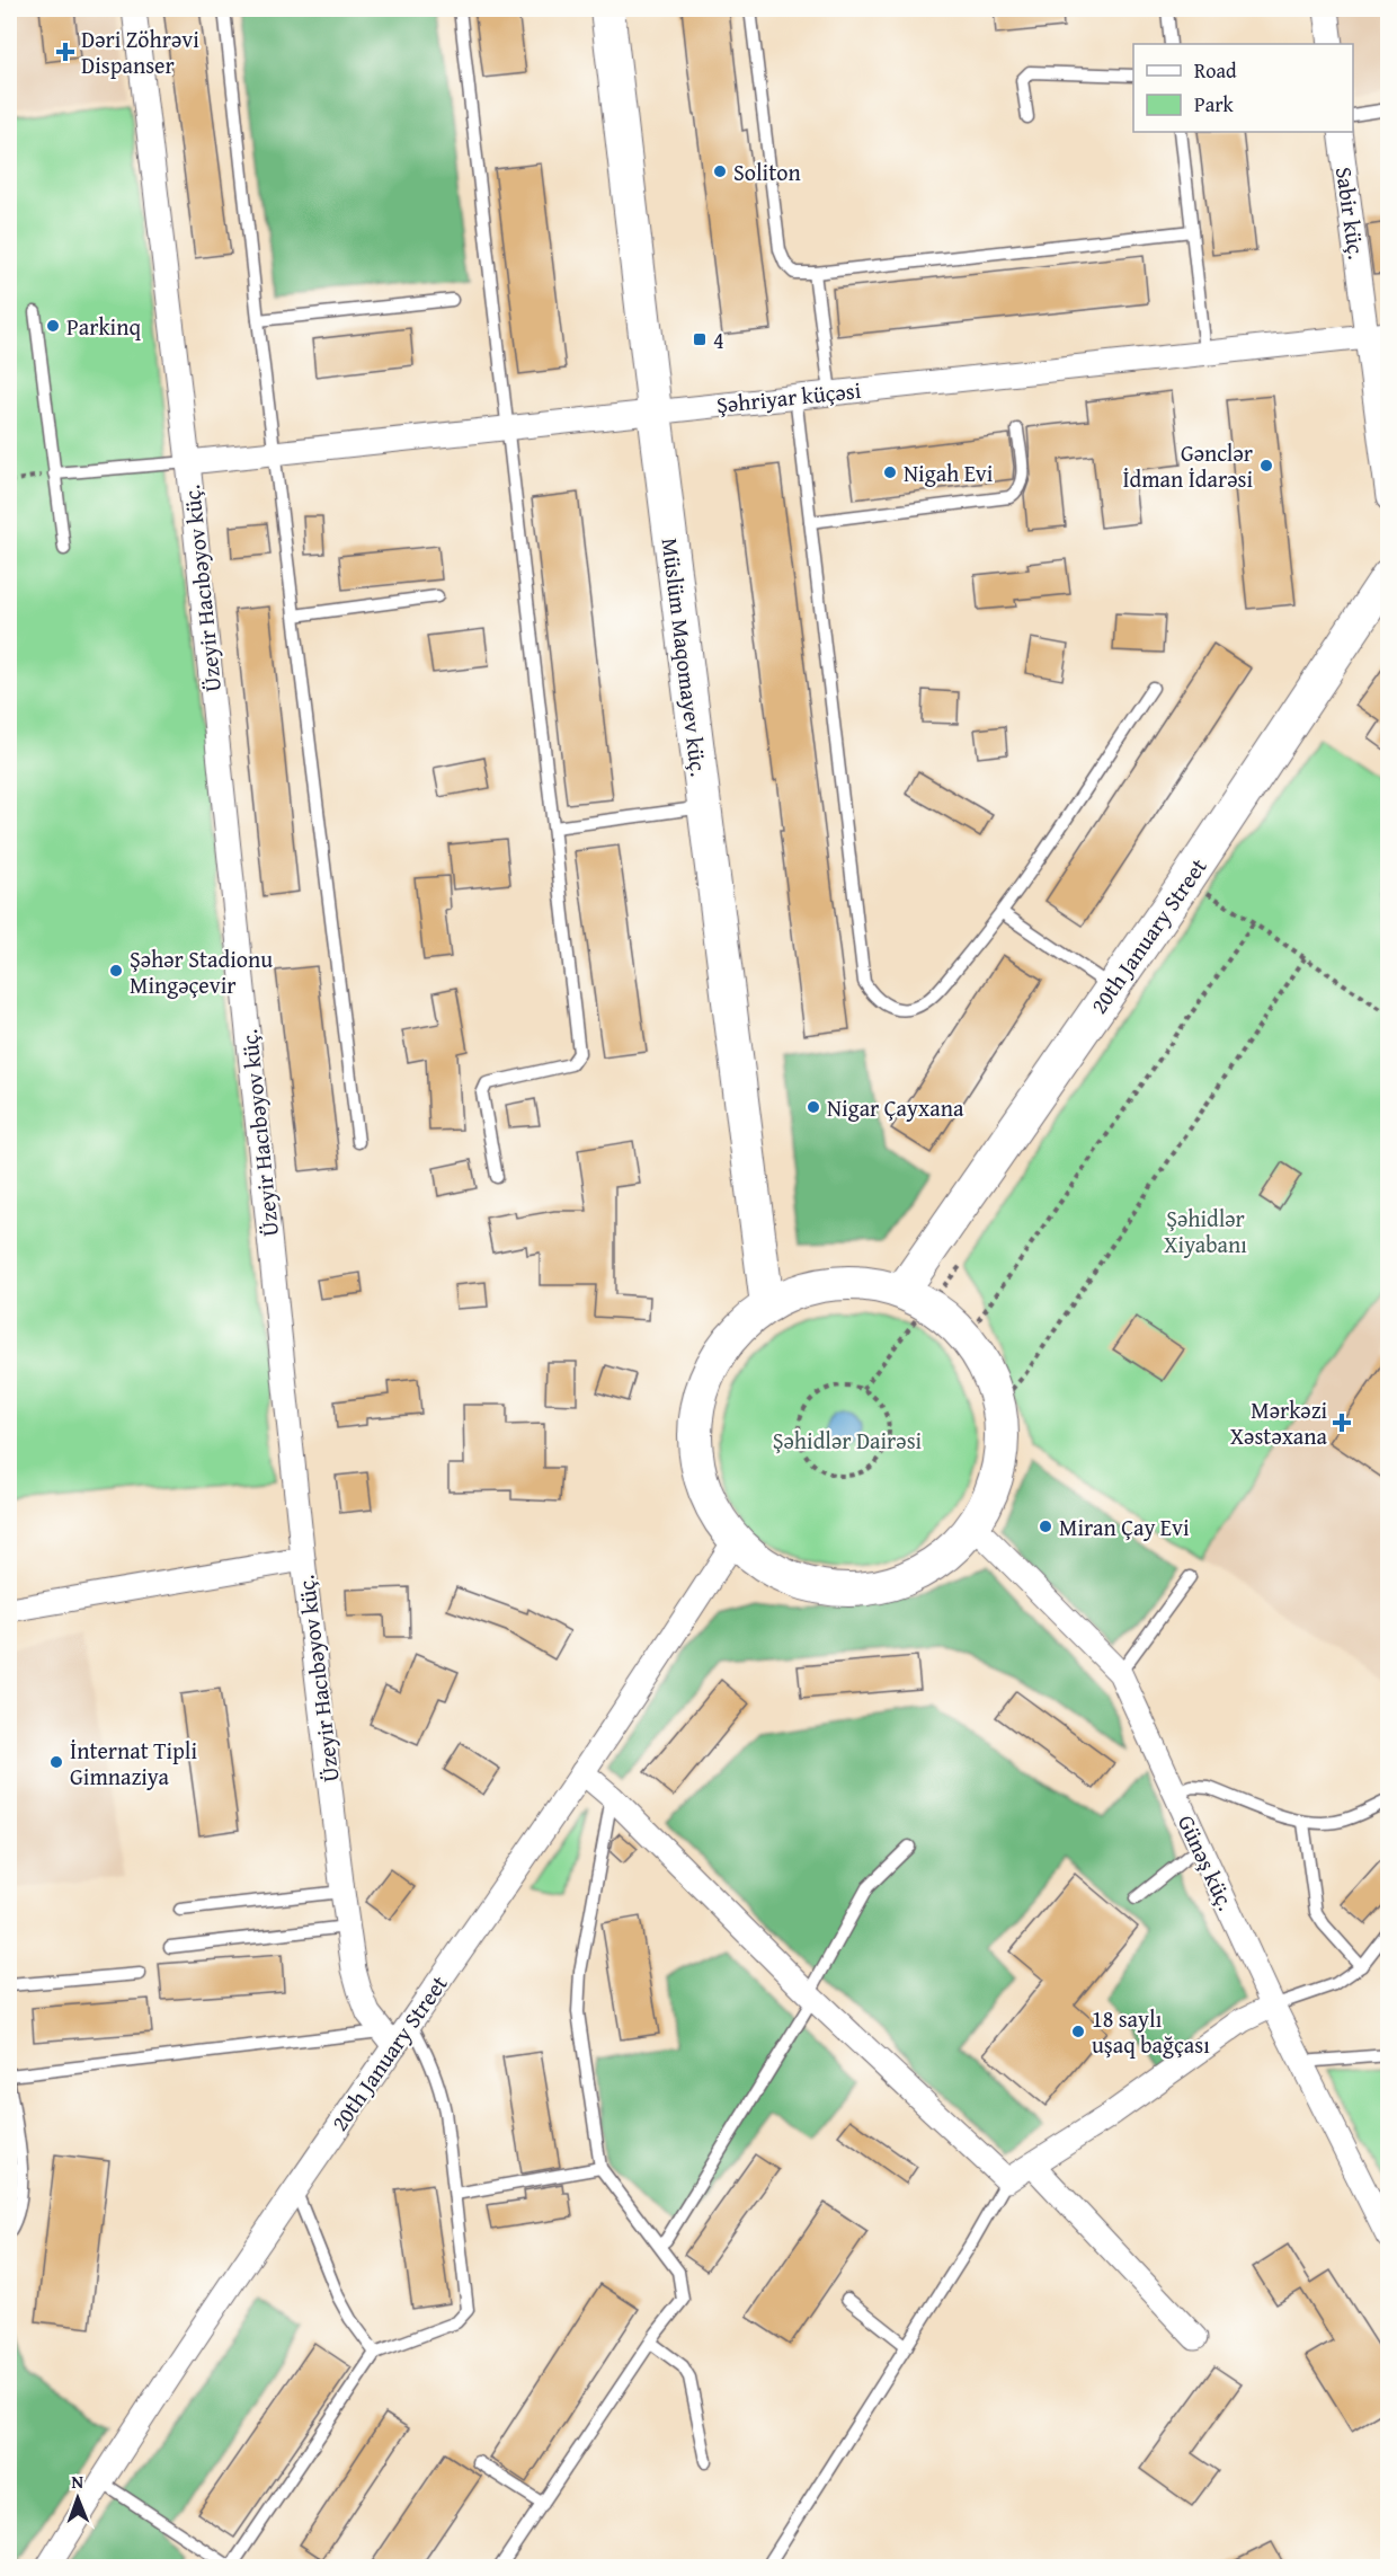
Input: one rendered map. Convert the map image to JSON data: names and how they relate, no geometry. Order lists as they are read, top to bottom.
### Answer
{
  "streets": {
    "main road": ["Müslüm Maqomayev küç.", "20th January Street"],
    "street": [
      "Sabir küç.",
      "Şəhriyar küçəsi",
      "Üzeyir Hacıbəyov küç.",
      "Günəş küç."
    ]
  },
  "crossings": [
    ["Sabir küç.", "Şəhriyar küçəsi"],
    ["Şəhriyar küçəsi", "Üzeyir Hacıbəyov küç."],
    ["Şəhriyar küçəsi", "Müslüm Maqomayev küç."],
    ["Üzeyir Hacıbəyov küç.", "20th January Street"]
  ],
  "parks": ["Şəhidlər Xiyabanı", "Şəhidlər Dairəsi"],
  "places": {
    "health": ["Dəri Zöhrəvi Dispanser", "Mərkəzi Xəstəxana"],
    "other": [
      "Soliton",
      "Parkinq",
      "Gənclər İdman İdarəsi",
      "Nigah Evi",
      "Şəhər Stadionu Mingəçevir",
      "Nigar Çayxana",
      "Miran Çay Evi",
      "İnternat Tipli Gimnaziya",
      "18 saylı uşaq bağçası"
    ],
    "transit": ["4"]
  },
  "legend": ["Road", "Park"],
  "north": "top"
}
